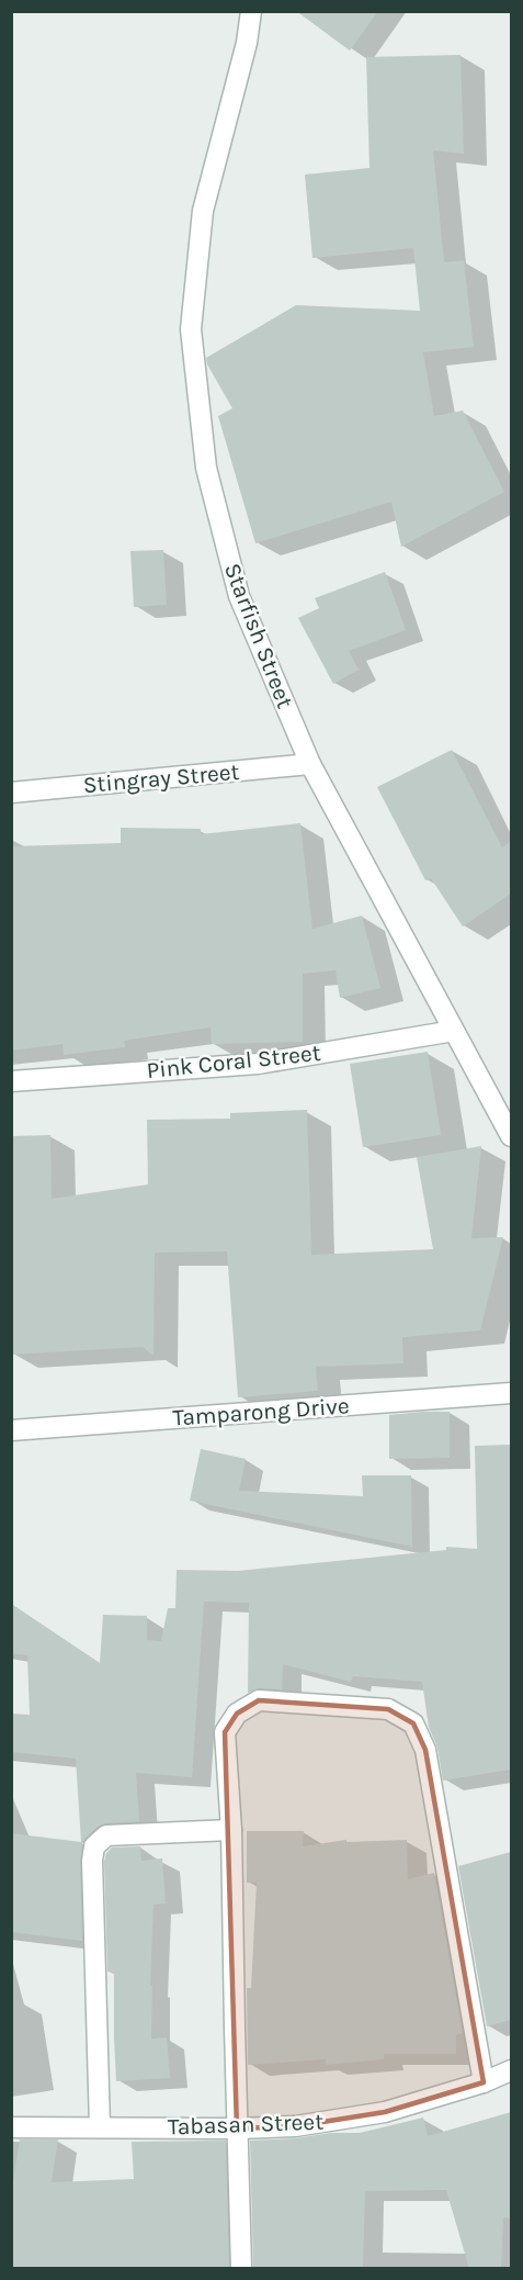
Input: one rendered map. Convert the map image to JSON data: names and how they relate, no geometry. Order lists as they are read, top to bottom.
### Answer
{
  "streets": {
    "street": [
      "Starfish Street",
      "Stingray Street",
      "Pink Coral Street",
      "Tamparong Drive",
      "Tabasan Street"
    ]
  },
  "crossings": [
    ["Starfish Street", "Stingray Street"],
    ["Starfish Street", "Pink Coral Street"]
  ]
}
